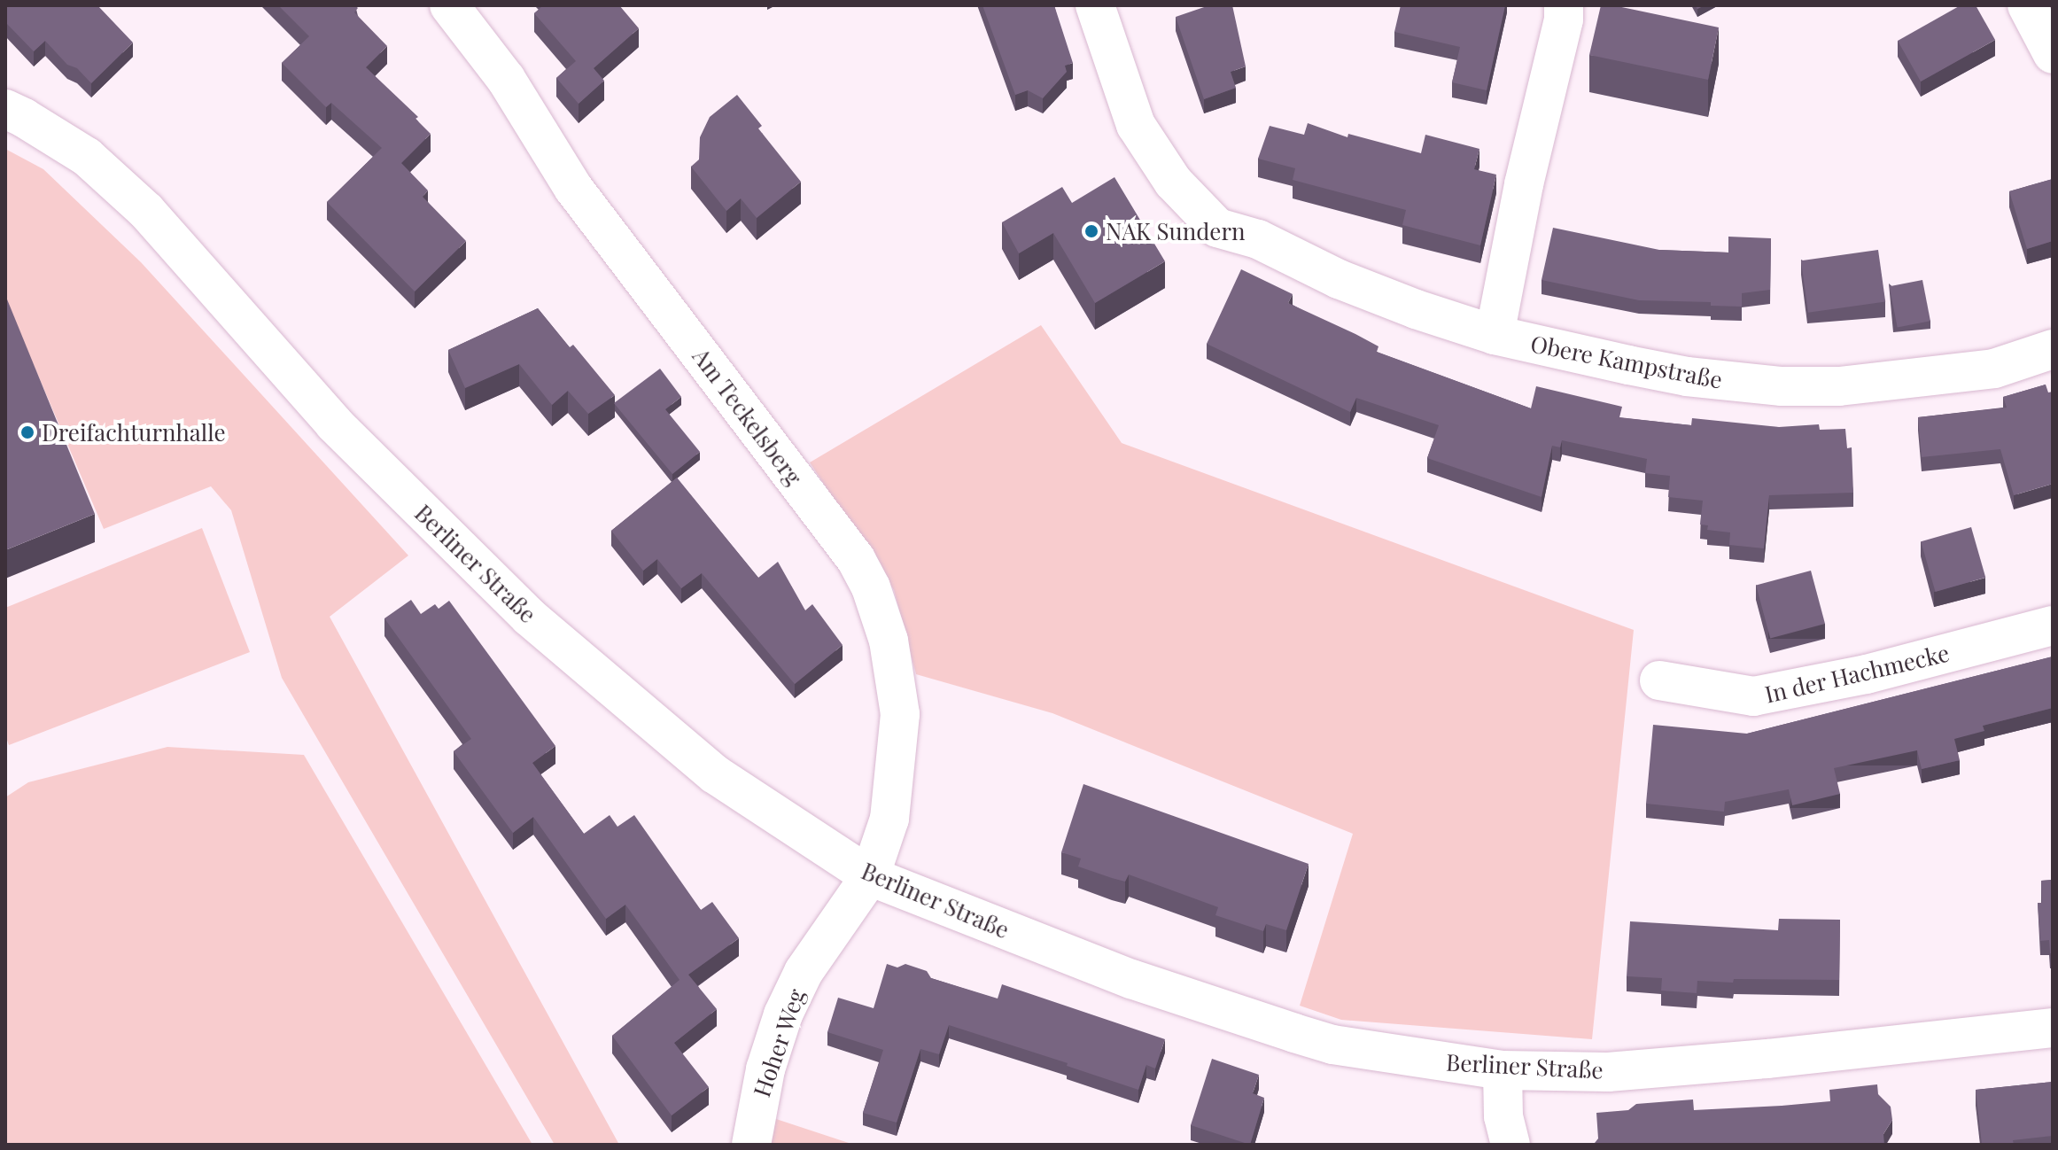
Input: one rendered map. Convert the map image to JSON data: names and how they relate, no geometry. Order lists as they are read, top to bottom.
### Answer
{
  "streets": {
    "street": [
      "Obere Kampstraße",
      "Am Teckelsberg",
      "Berliner Straße",
      "In der Hachmecke",
      "Hoher Weg"
    ]
  },
  "crossings": [
    ["Am Teckelsberg", "Berliner Straße"],
    ["Am Teckelsberg", "Hoher Weg"],
    ["Berliner Straße", "Hoher Weg"]
  ],
  "places": ["NAK Sundern", "Dreifachturnhalle"]
}
